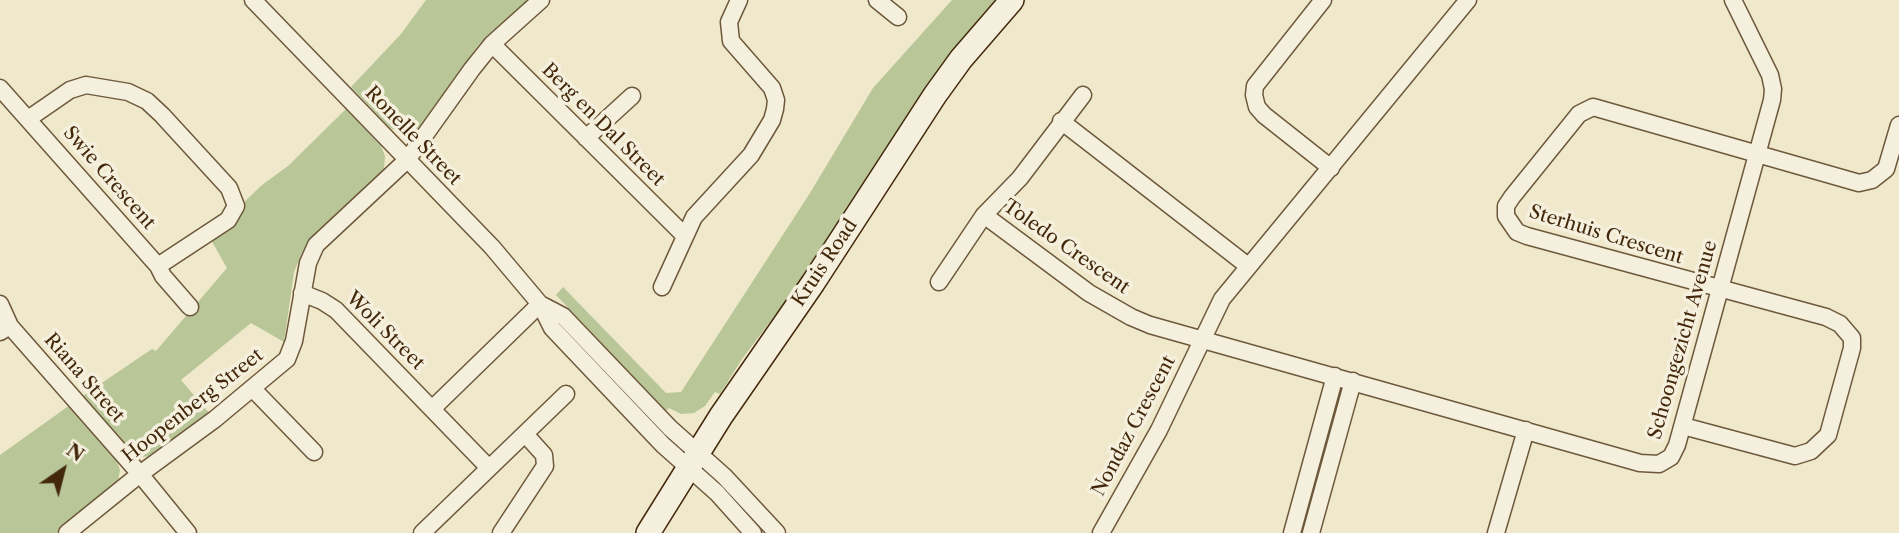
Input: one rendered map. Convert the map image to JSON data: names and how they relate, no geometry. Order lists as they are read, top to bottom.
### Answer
{
  "streets": {
    "street": [
      "Berg en Dal Street",
      "Ronelle Street",
      "Swie Crescent",
      "Sterhuis Crescent",
      "Toledo Crescent",
      "Kruis Road",
      "Woli Street",
      "Schoongezicht Avenue",
      "Riana Street",
      "Hoopenberg Street",
      "Nondaz Crescent"
    ]
  },
  "crossings": [
    ["Berg en Dal Street", "Hoopenberg Street"],
    ["Ronelle Street", "Kruis Road"],
    ["Ronelle Street", "Hoopenberg Street"],
    ["Sterhuis Crescent", "Schoongezicht Avenue"],
    ["Toledo Crescent", "Schoongezicht Avenue"],
    ["Toledo Crescent", "Nondaz Crescent"],
    ["Woli Street", "Hoopenberg Street"],
    ["Schoongezicht Avenue", "Nondaz Crescent"],
    ["Riana Street", "Hoopenberg Street"]
  ],
  "north": "top right"
}
